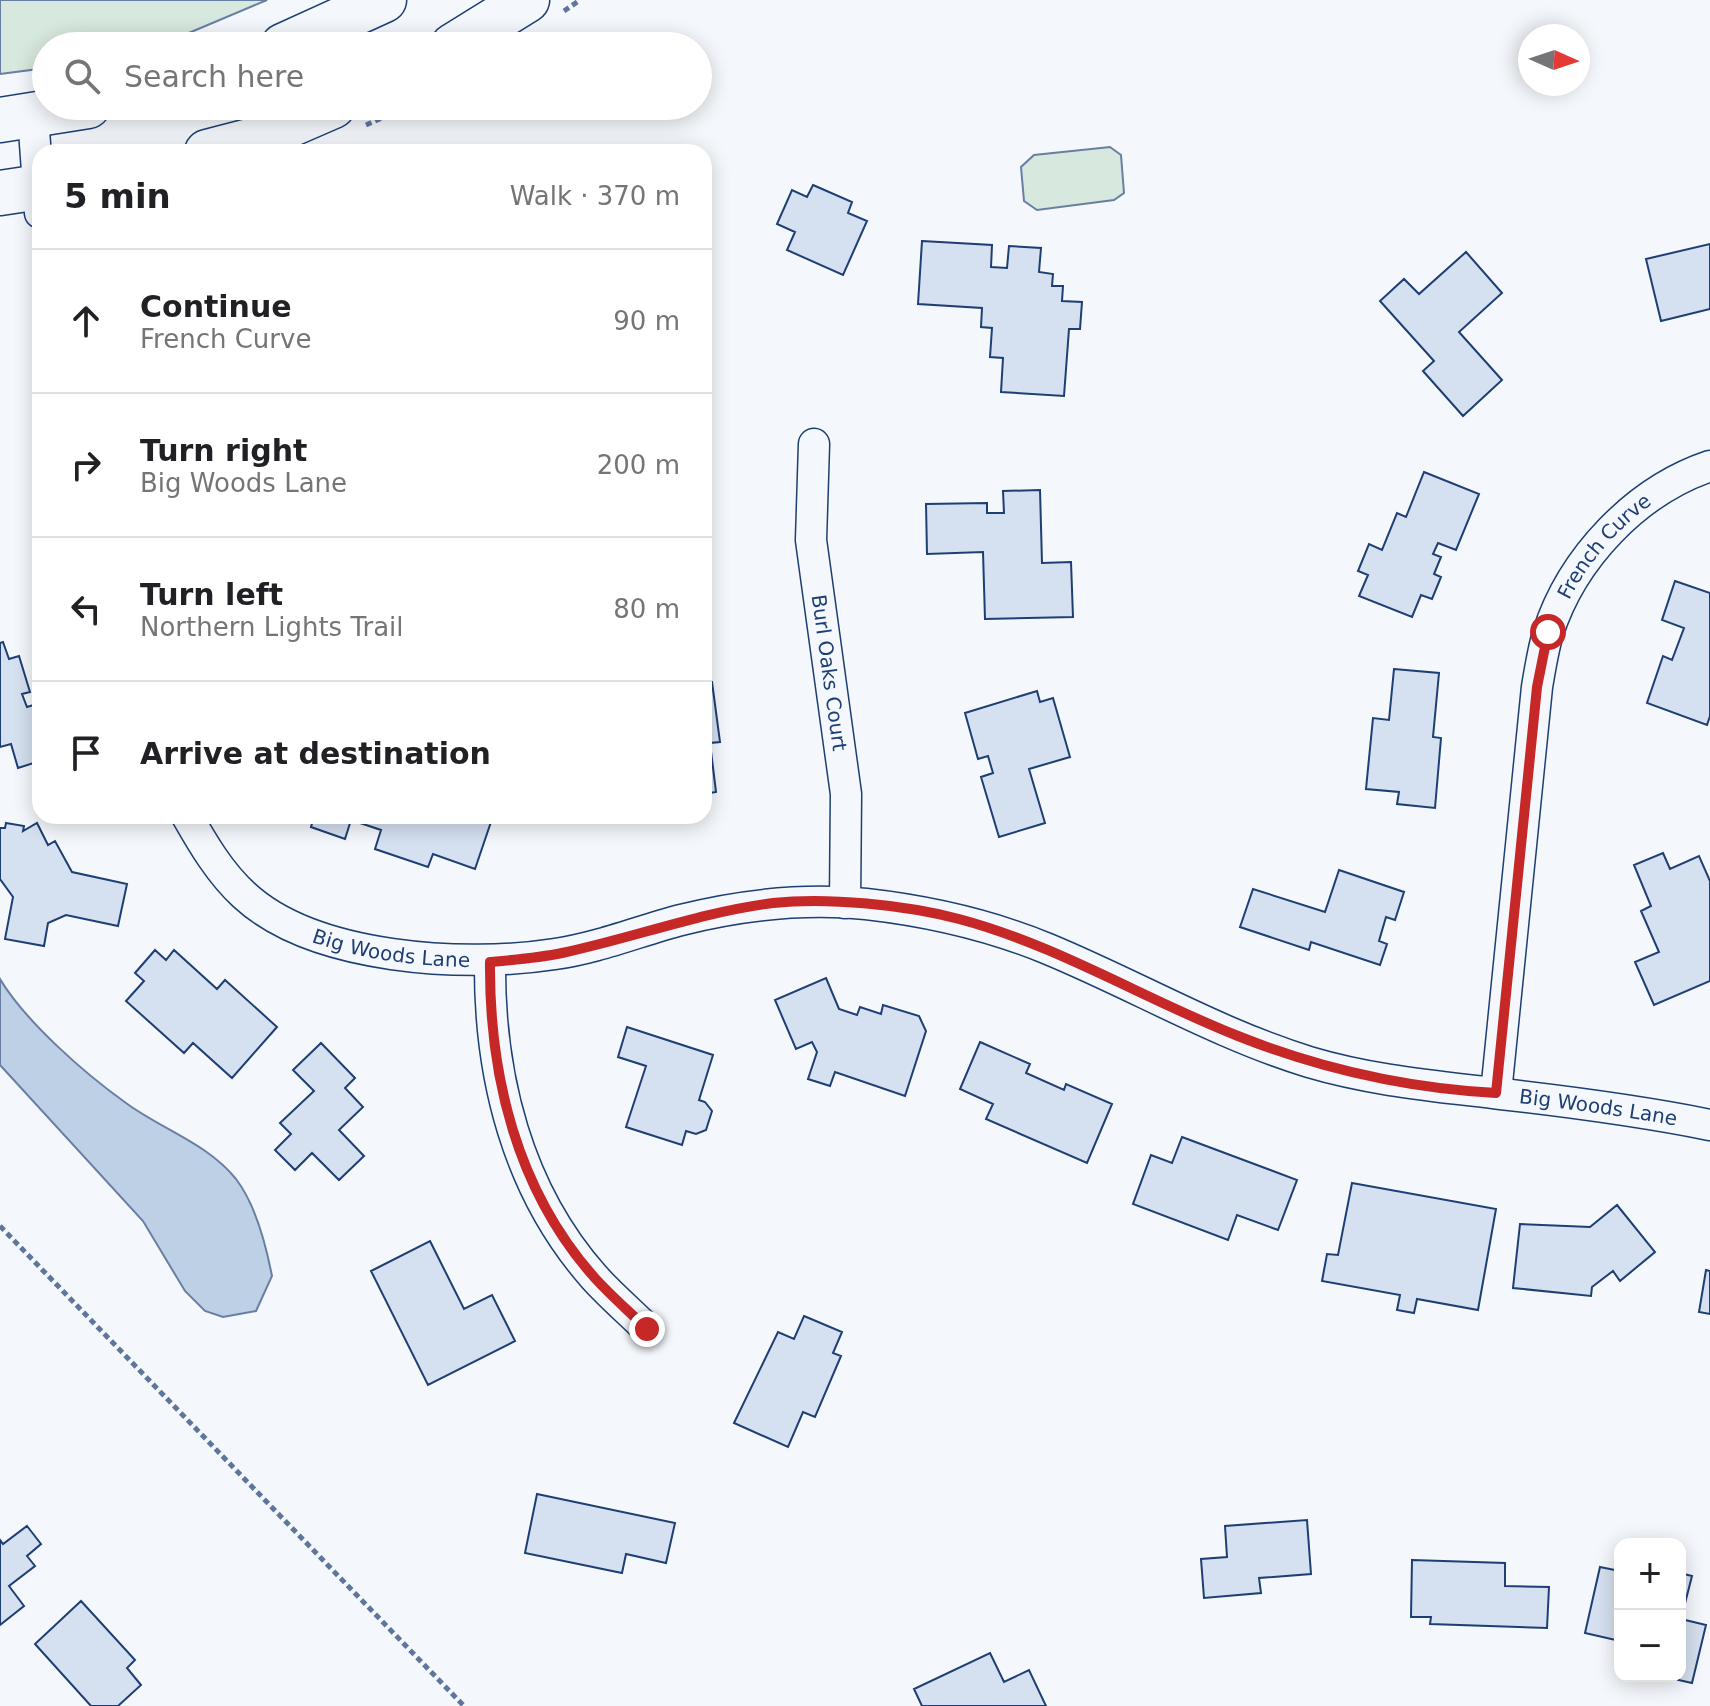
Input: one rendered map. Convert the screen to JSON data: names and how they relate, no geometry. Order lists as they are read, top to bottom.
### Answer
{
  "streets": {
    "street": ["French Curve", "Burl Oaks Court", "Big Woods Lane"]
  },
  "crossings": [
    ["French Curve", "Big Woods Lane"],
    ["Burl Oaks Court", "Big Woods Lane"]
  ],
  "north": "right",
  "page": {
    "search": "Search here",
    "heading": ["5 min", "Walk · 370 m"],
    "list": [
      ["Continue", "French Curve", "90 m"],
      ["Turn right", "Big Woods Lane", "200 m"],
      ["Turn left", "Northern Lights Trail", "80 m"],
      "Arrive at destination"
    ],
    "map_buttons": ["+", "−"]
  }
}
